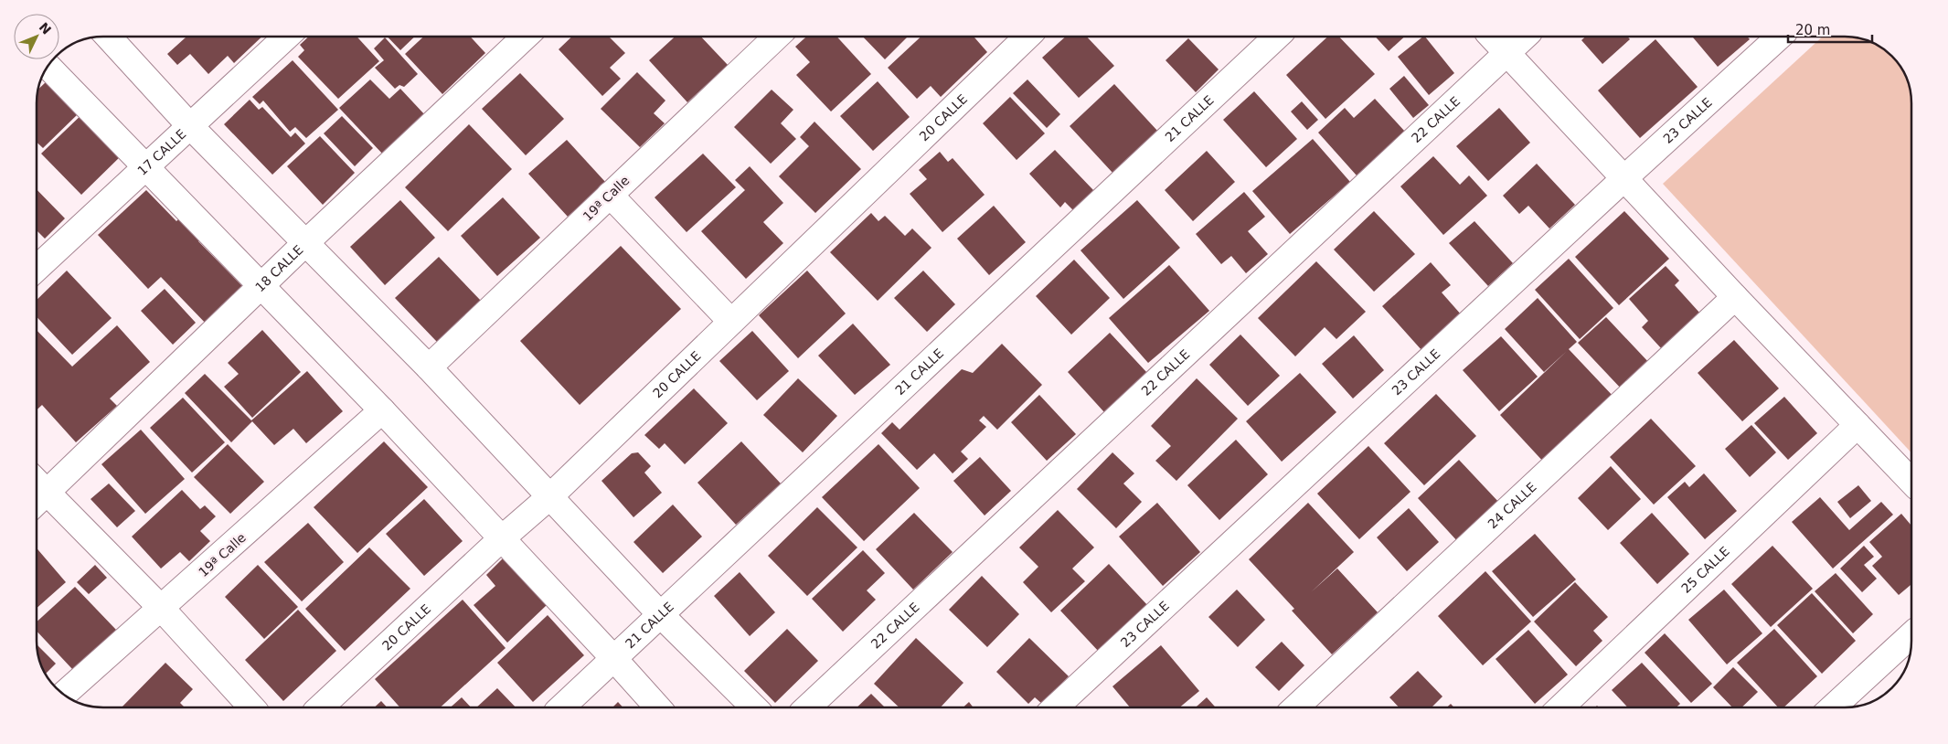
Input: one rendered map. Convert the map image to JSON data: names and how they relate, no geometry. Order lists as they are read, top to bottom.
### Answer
{
  "streets": {
    "street": [
      "20 CALLE",
      "21 CALLE",
      "22 CALLE",
      "23 CALLE",
      "17 CALLE",
      "19ª Calle",
      "18 CALLE",
      "24 CALLE",
      "25 CALLE"
    ]
  },
  "scale_bar": "20 m",
  "north": "top right"
}
